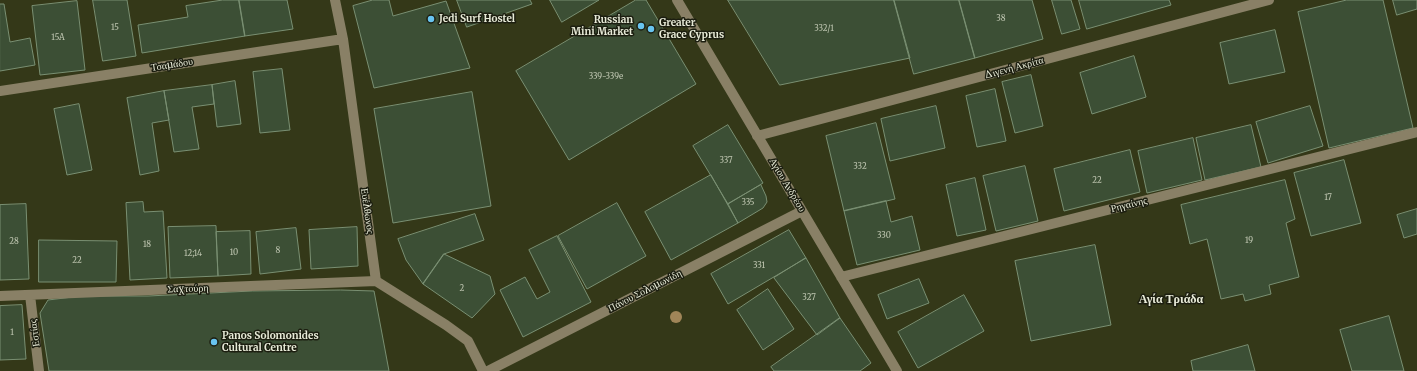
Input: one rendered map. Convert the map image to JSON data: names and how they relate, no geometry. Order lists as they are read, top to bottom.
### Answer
{
  "streets": {
    "street": [
      "Τσαμάδου",
      "Διγενή Ακρίτα",
      "Αγίου Ανδρέου",
      "Ρηγαίνης",
      "Ευέλθωνος",
      "Σαχτούρη",
      "Πάνου Σολομωνίδη",
      "Εστίας"
    ]
  },
  "crossings": [
    ["Τσαμάδου", "Ευέλθωνος"],
    ["Διγενή Ακρίτα", "Αγίου Ανδρέου"],
    ["Αγίου Ανδρέου", "Ρηγαίνης"],
    ["Αγίου Ανδρέου", "Πάνου Σολομωνίδη"],
    ["Ευέλθωνος", "Σαχτούρη"],
    ["Σαχτούρη", "Εστίας"]
  ],
  "districts": ["Αγία Τριάδα"],
  "places": [
    "Jedi Surf Hostel",
    "Russian Mini Market",
    "Greater Grace Cyprus",
    "Panos Solomonides Cultural Centre"
  ],
  "house_numbers": [
    "38",
    "15",
    "332/1",
    "15A",
    "339-339e",
    "337",
    "332",
    "22",
    "17",
    "335",
    "330",
    "19",
    "28",
    "18",
    "8",
    "10",
    "12;14",
    "22",
    "331",
    "2",
    "327",
    "1"
  ]
}
